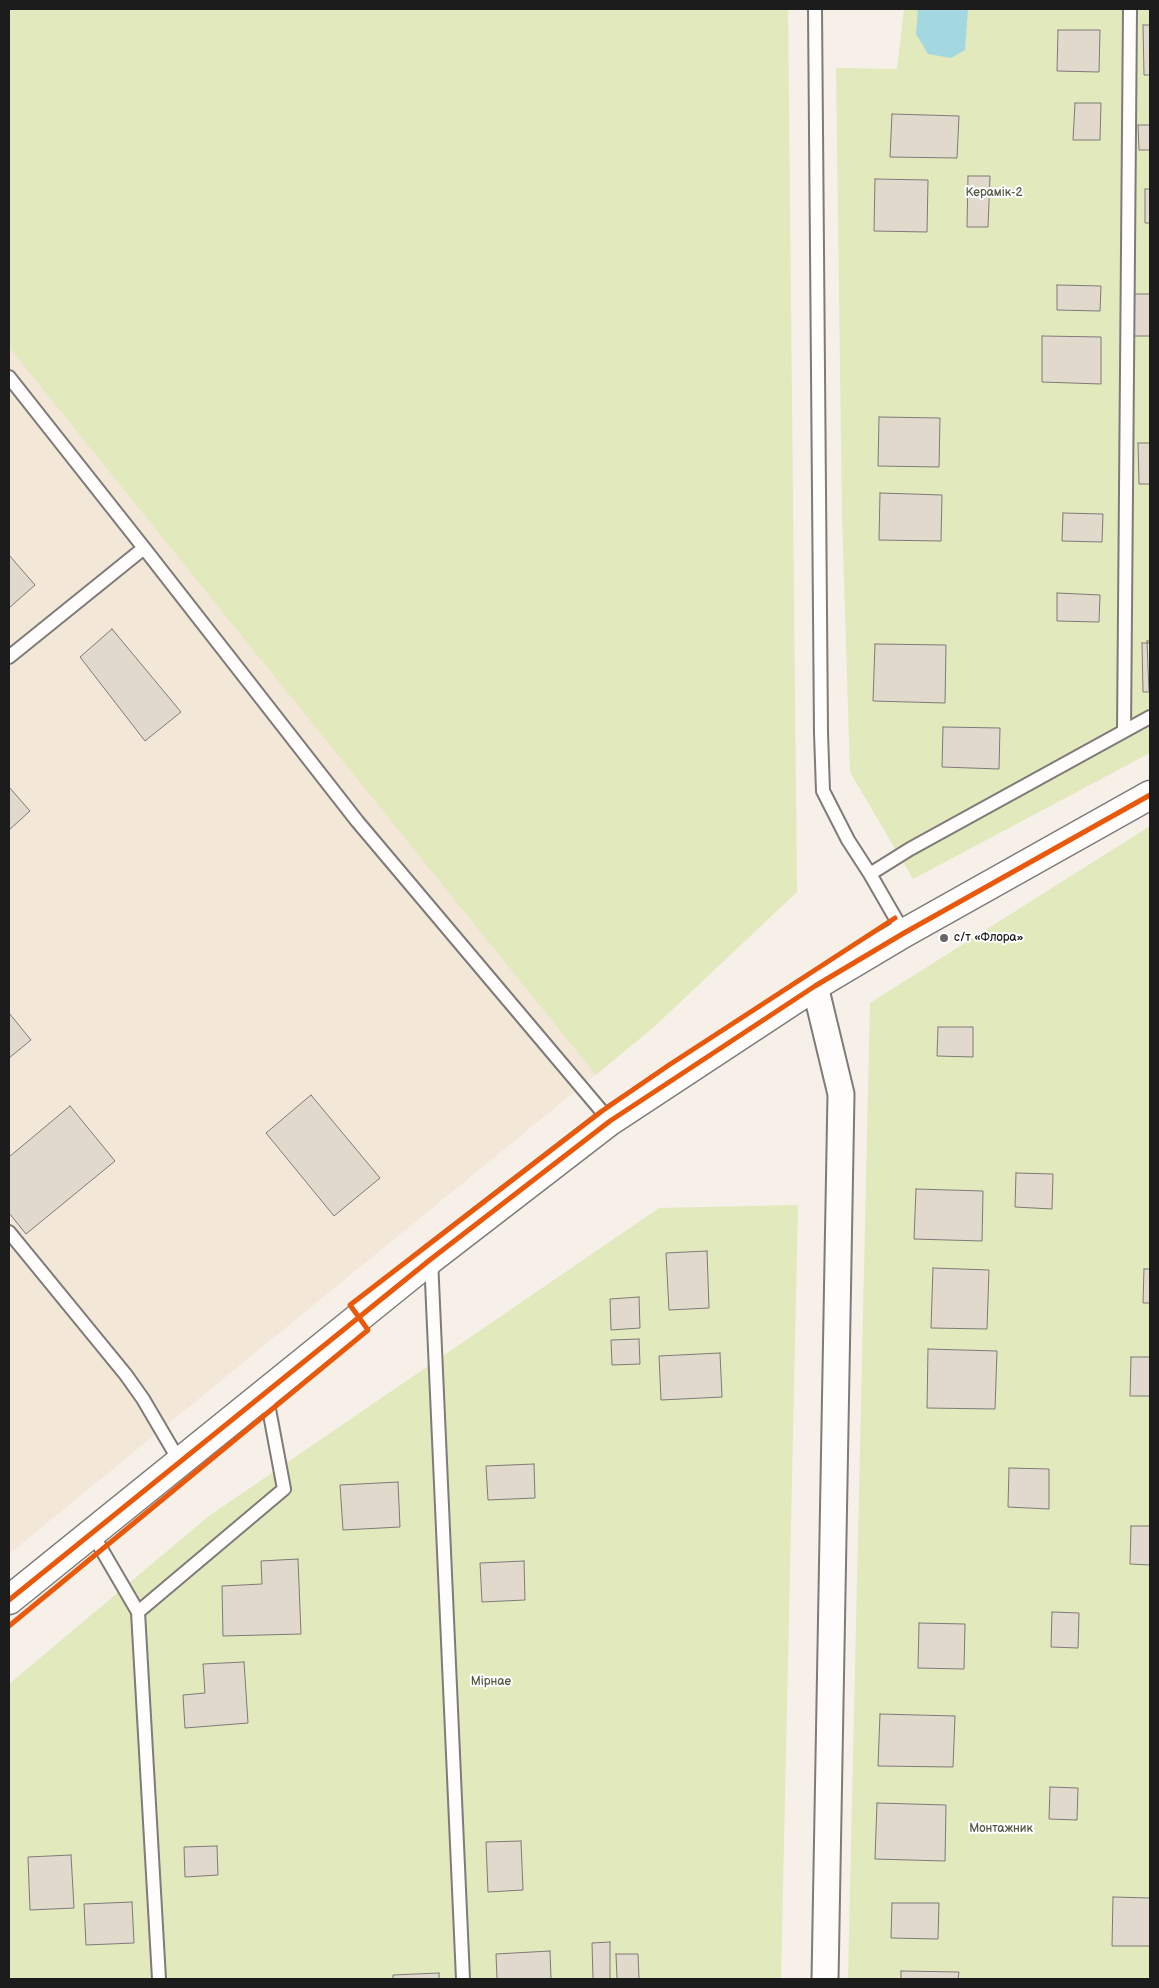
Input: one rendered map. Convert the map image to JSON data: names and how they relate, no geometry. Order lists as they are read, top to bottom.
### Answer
{
  "parks": ["Керамік-2", "Мірнае", "Монтажник"],
  "places": ["с/т «Флора»"]
}
